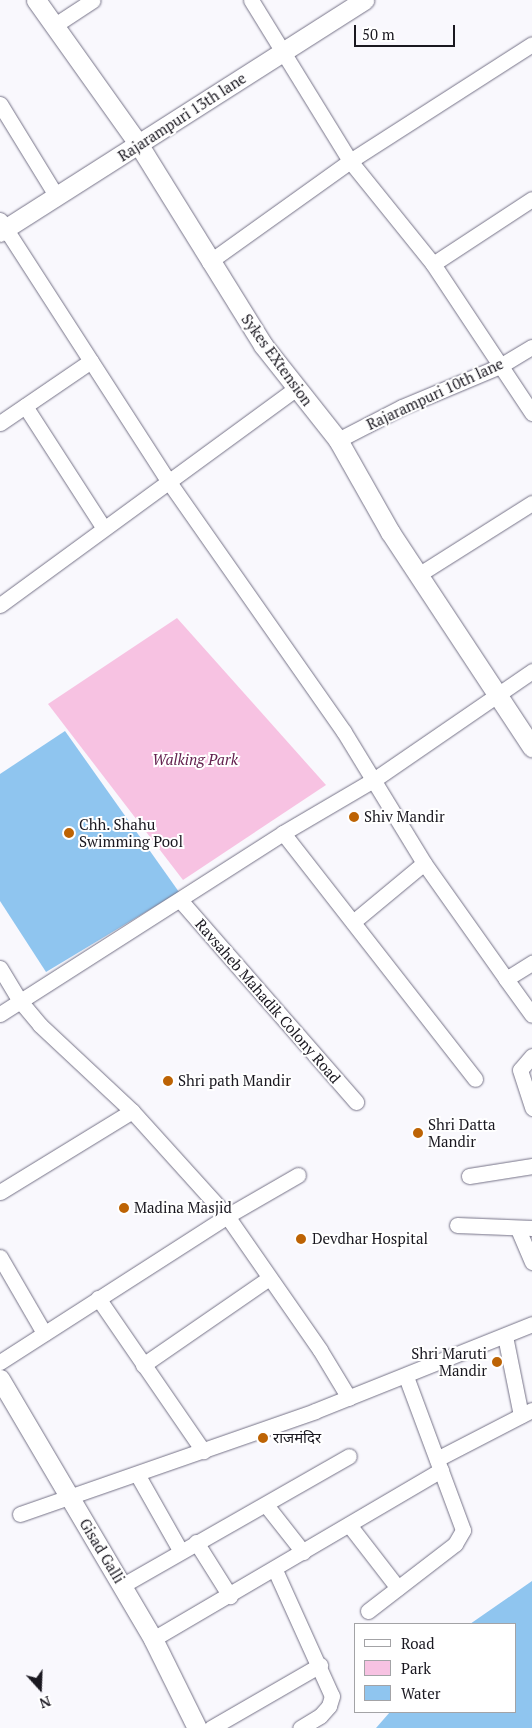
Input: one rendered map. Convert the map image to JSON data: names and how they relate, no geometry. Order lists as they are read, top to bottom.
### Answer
{
  "streets": {
    "street": [
      "Rajarampuri 13th lane",
      "Sykes EXtension",
      "Rajarampuri 10th lane",
      "Ravsaheb Mahadik Colony Road",
      "Gisad Galli"
    ]
  },
  "crossings": [
    ["Rajarampuri 13th lane", "Sykes EXtension"],
    ["Sykes EXtension", "Rajarampuri 10th lane"]
  ],
  "parks": ["Walking Park"],
  "places": [
    "Shiv Mandir",
    "Chh. Shahu Swimming Pool",
    "Shri path Mandir",
    "Shri Datta Mandir",
    "Madina Masjid",
    "Devdhar Hospital",
    "Shri Maruti Mandir",
    "राजमंदिर"
  ],
  "legend": ["Road", "Park", "Water"],
  "scale_bar": "50 m",
  "north": "bottom"
}
